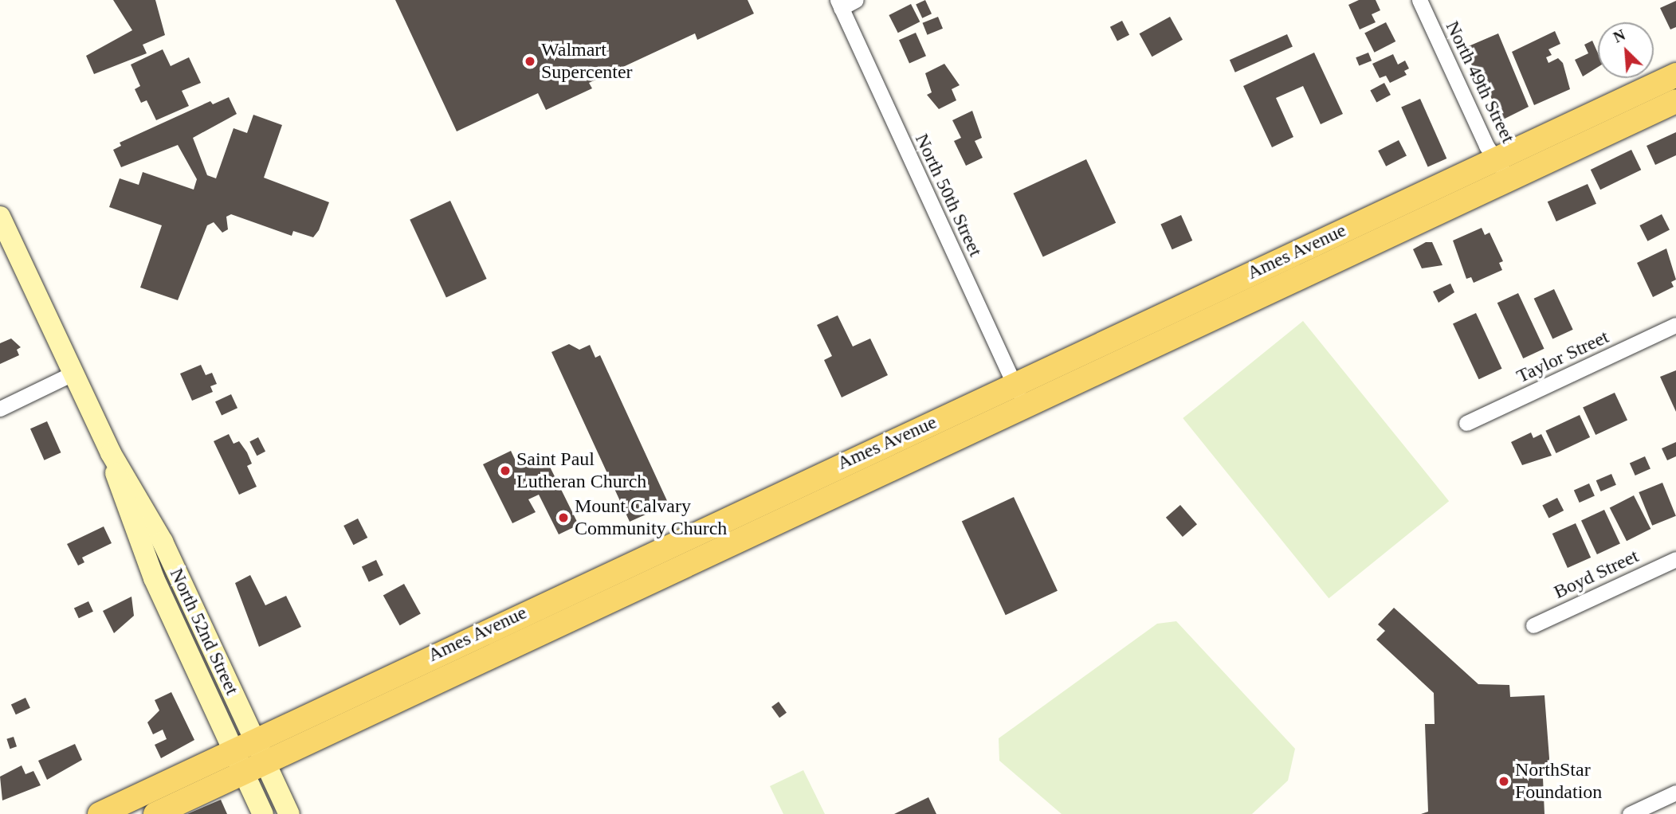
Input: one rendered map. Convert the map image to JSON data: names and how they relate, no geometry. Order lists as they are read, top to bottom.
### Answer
{
  "streets": {
    "main road": ["Ames Avenue", "North 52nd Street"],
    "street": [
      "North 49th Street",
      "North 50th Street",
      "Taylor Street",
      "Boyd Street"
    ]
  },
  "crossings": [
    ["North 49th Street", "Ames Avenue"],
    ["North 50th Street", "Ames Avenue"],
    ["Ames Avenue", "North 52nd Street"]
  ],
  "places": [
    "Walmart Supercenter",
    "Saint Paul Lutheran Church",
    "Mount Calvary Community Church",
    "NorthStar Foundation"
  ],
  "north": "top left"
}
